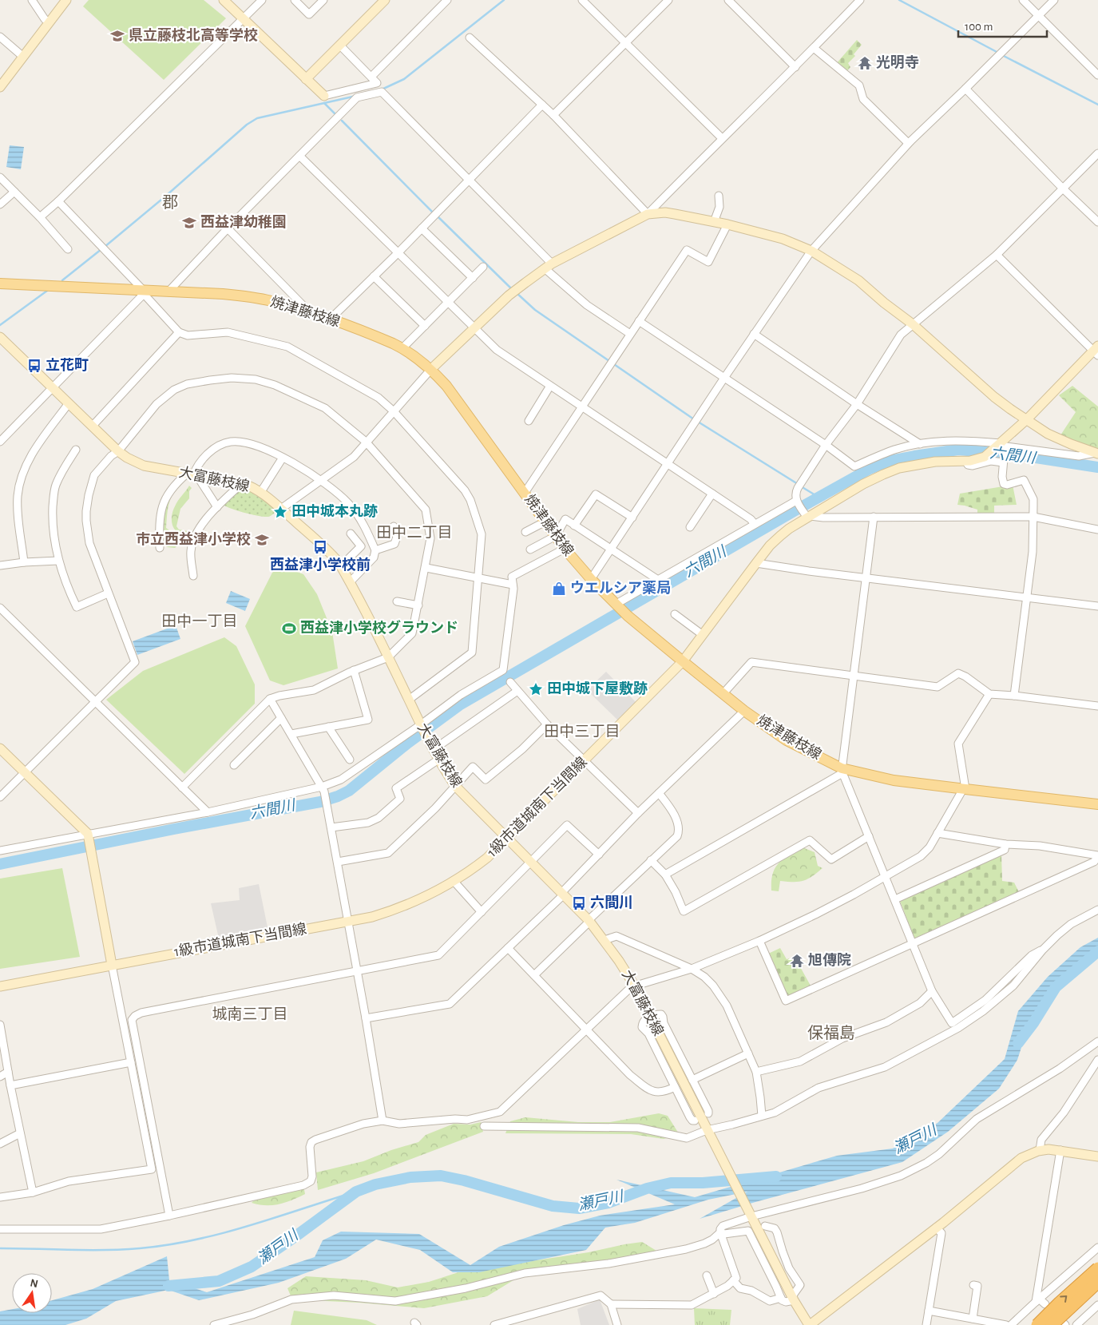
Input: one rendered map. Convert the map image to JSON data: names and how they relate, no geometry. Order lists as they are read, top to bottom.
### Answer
{
  "streets": {
    "main road": ["焼津藤枝線"],
    "street": ["大富藤枝線", "1級市道城南下当間線"]
  },
  "crossings": [
    ["焼津藤枝線", "1級市道城南下当間線"],
    ["大富藤枝線", "1級市道城南下当間線"]
  ],
  "districts": [
    "郡",
    "田中二丁目",
    "田中一丁目",
    "田中三丁目",
    "城南三丁目",
    "保福島"
  ],
  "water": ["六間川", "瀬戸川"],
  "places": {
    "school or university": ["県立藤枝北高等学校", "西益津幼稚園", "市立西益津小学校"],
    "temple": ["光明寺", "旭傳院"],
    "bus stop": ["立花町", "西益津小学校前", "六間川"],
    "place": ["田中城本丸跡", "田中城下屋敷跡"],
    "shop": ["ウエルシア薬局"],
    "sports": ["西益津小学校グラウンド"]
  },
  "scale_bar": "100 m",
  "north": "top"
}
